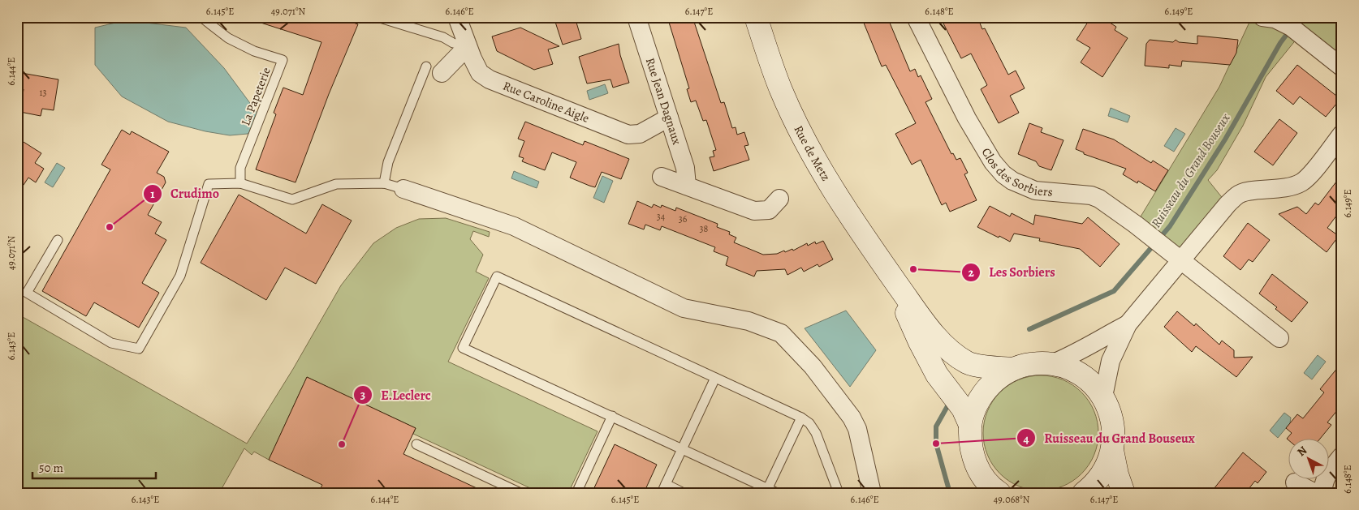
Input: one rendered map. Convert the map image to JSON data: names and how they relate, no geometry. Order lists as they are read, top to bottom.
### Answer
{
  "streets": {
    "main road": ["Rue de Metz"],
    "street": ["Rue Jean Dagnaux", "Rue Caroline Aigle", "Clos des Sorbiers"],
    "lane": ["La Papeterie"]
  },
  "crossings": [
    ["Rue Jean Dagnaux", "Rue Caroline Aigle"]
  ],
  "water": ["Ruisseau du Grand Bouseux"],
  "places": [
    "Crudimo",
    "Les Sorbiers",
    "Ruisseau du Grand Bouseux",
    "E.Leclerc"
  ],
  "house_numbers": [
    "13",
    "34",
    "36",
    "38"
  ],
  "scale_bar": "50 m",
  "north": "top left",
  "coordinates": [
    "6.145°E",
    "49.071°N",
    "6.146°E",
    "6.147°E",
    "6.148°E",
    "6.149°E",
    "6.144°E",
    "6.143°E",
    "49.068°N"
  ]
}
